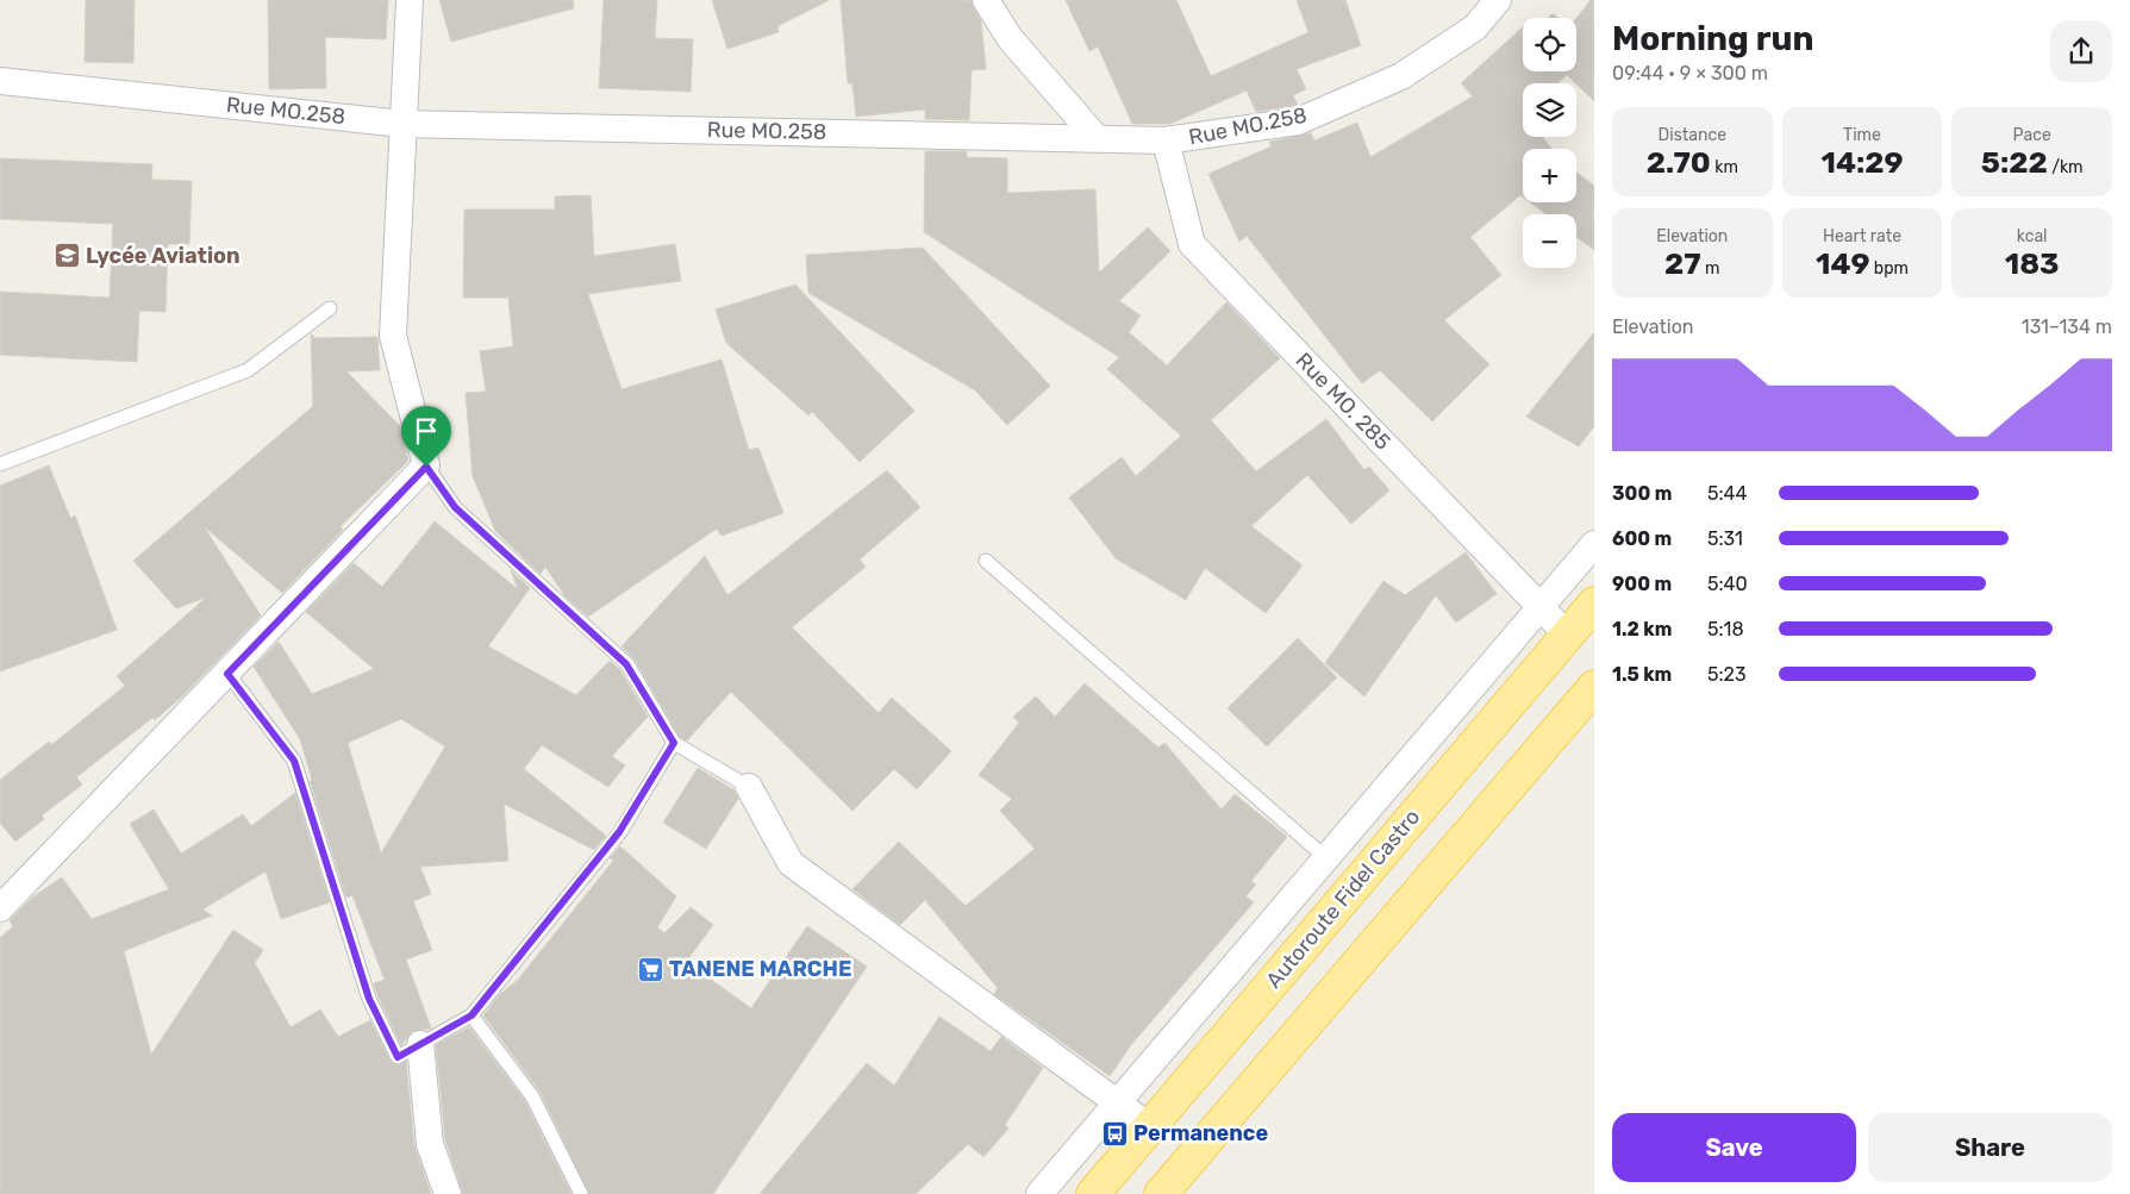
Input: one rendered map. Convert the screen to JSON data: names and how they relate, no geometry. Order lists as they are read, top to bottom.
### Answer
{
  "streets": {
    "highway": ["Autoroute Fidel Castro"],
    "street": ["Rue MO.258", "Rue MO. 285"]
  },
  "crossings": [
    ["Rue MO.258", "Rue MO. 285"],
    ["Rue MO. 285", "Autoroute Fidel Castro"]
  ],
  "places": {
    "school or university": ["Lycée Aviation"],
    "supermarket": ["TANENE MARCHE"],
    "bus stop": ["Permanence"]
  },
  "page": {
    "heading": ["Morning run", "09:44 · 9 × 300 m"],
    "map_buttons": ["+", "−"],
    "stats": [
      ["Distance", "2.70 km"],
      ["Time", "14:29"],
      ["Pace", "5:22 /km"],
      ["Elevation", "27 m"],
      ["Heart rate", "149 bpm"],
      ["kcal", "183"]
    ],
    "chart": ["Elevation", "131–134 m"],
    "list": [
      {
        "name": "300 m",
        "note": "5:44"
      },
      {
        "name": "600 m",
        "note": "5:31"
      },
      {
        "name": "900 m",
        "note": "5:40"
      },
      {
        "name": "1.2 km",
        "note": "5:18"
      },
      {
        "name": "1.5 km",
        "note": "5:23"
      }
    ],
    "buttons": ["Save", "Share"]
  }
}
